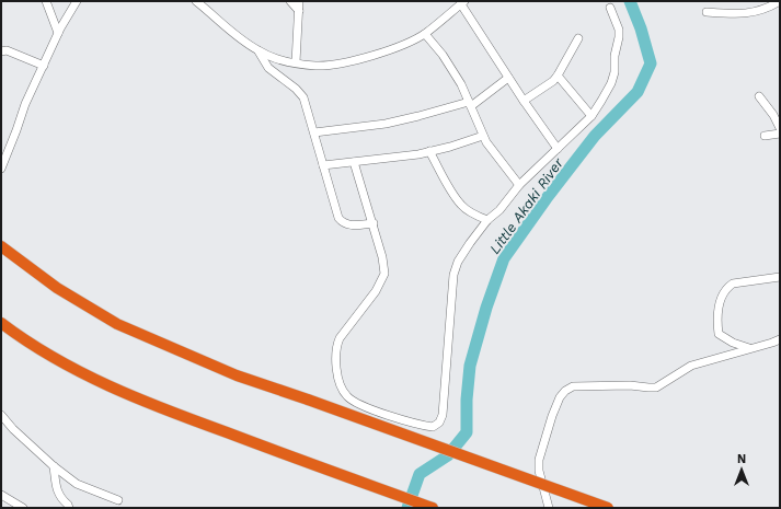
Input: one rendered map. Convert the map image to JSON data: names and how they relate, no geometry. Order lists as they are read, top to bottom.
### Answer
{
  "water": ["Little Akaki River"],
  "north": "top"
}
